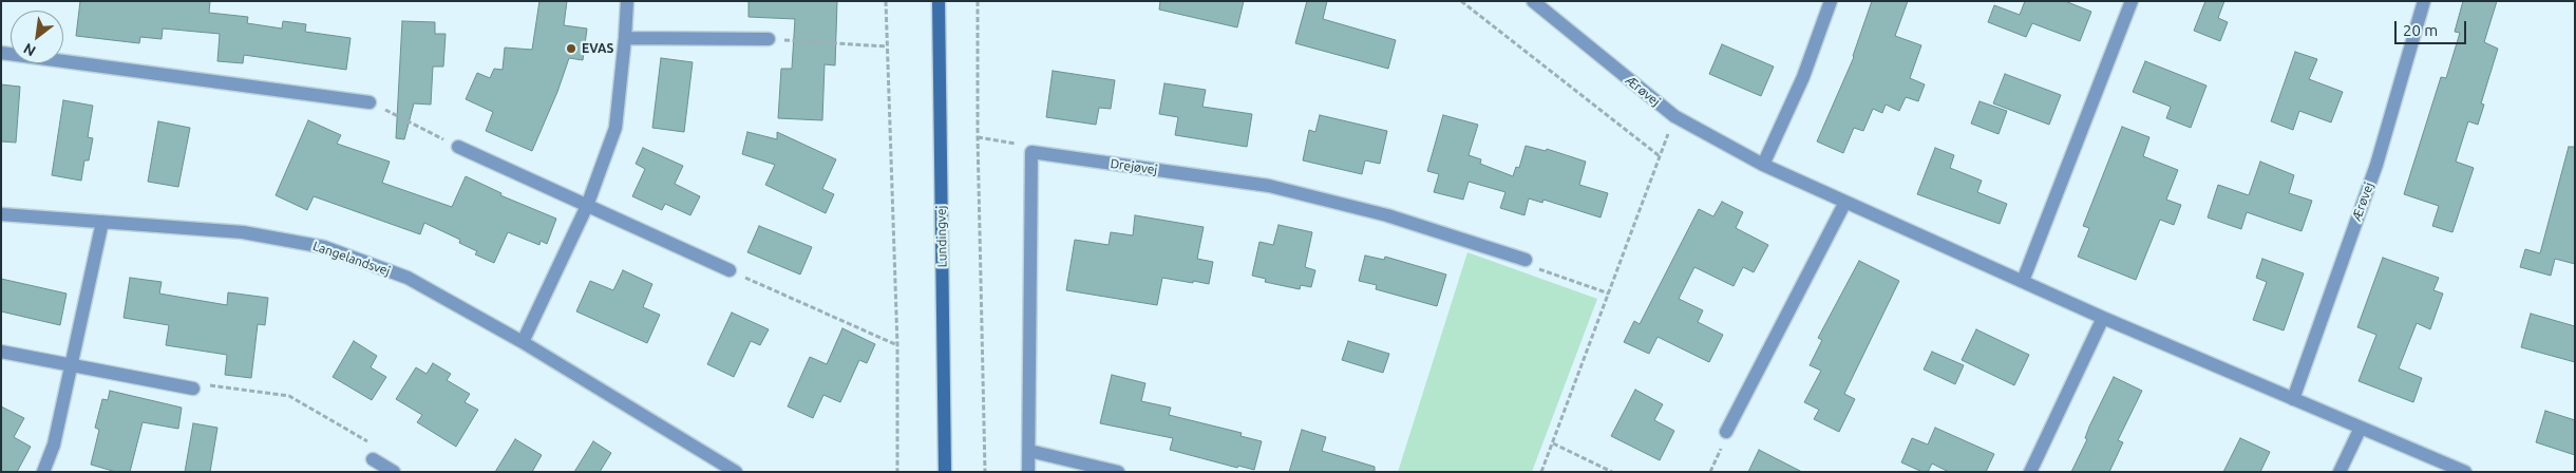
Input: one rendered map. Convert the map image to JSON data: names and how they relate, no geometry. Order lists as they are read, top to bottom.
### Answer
{
  "streets": {
    "street": [
      "Ærøvej",
      "Drejøvej",
      "Lundingvej",
      "Langelandsvej"
    ]
  },
  "places": ["EVAS"],
  "scale_bar": "20 m",
  "north": "bottom left"
}
